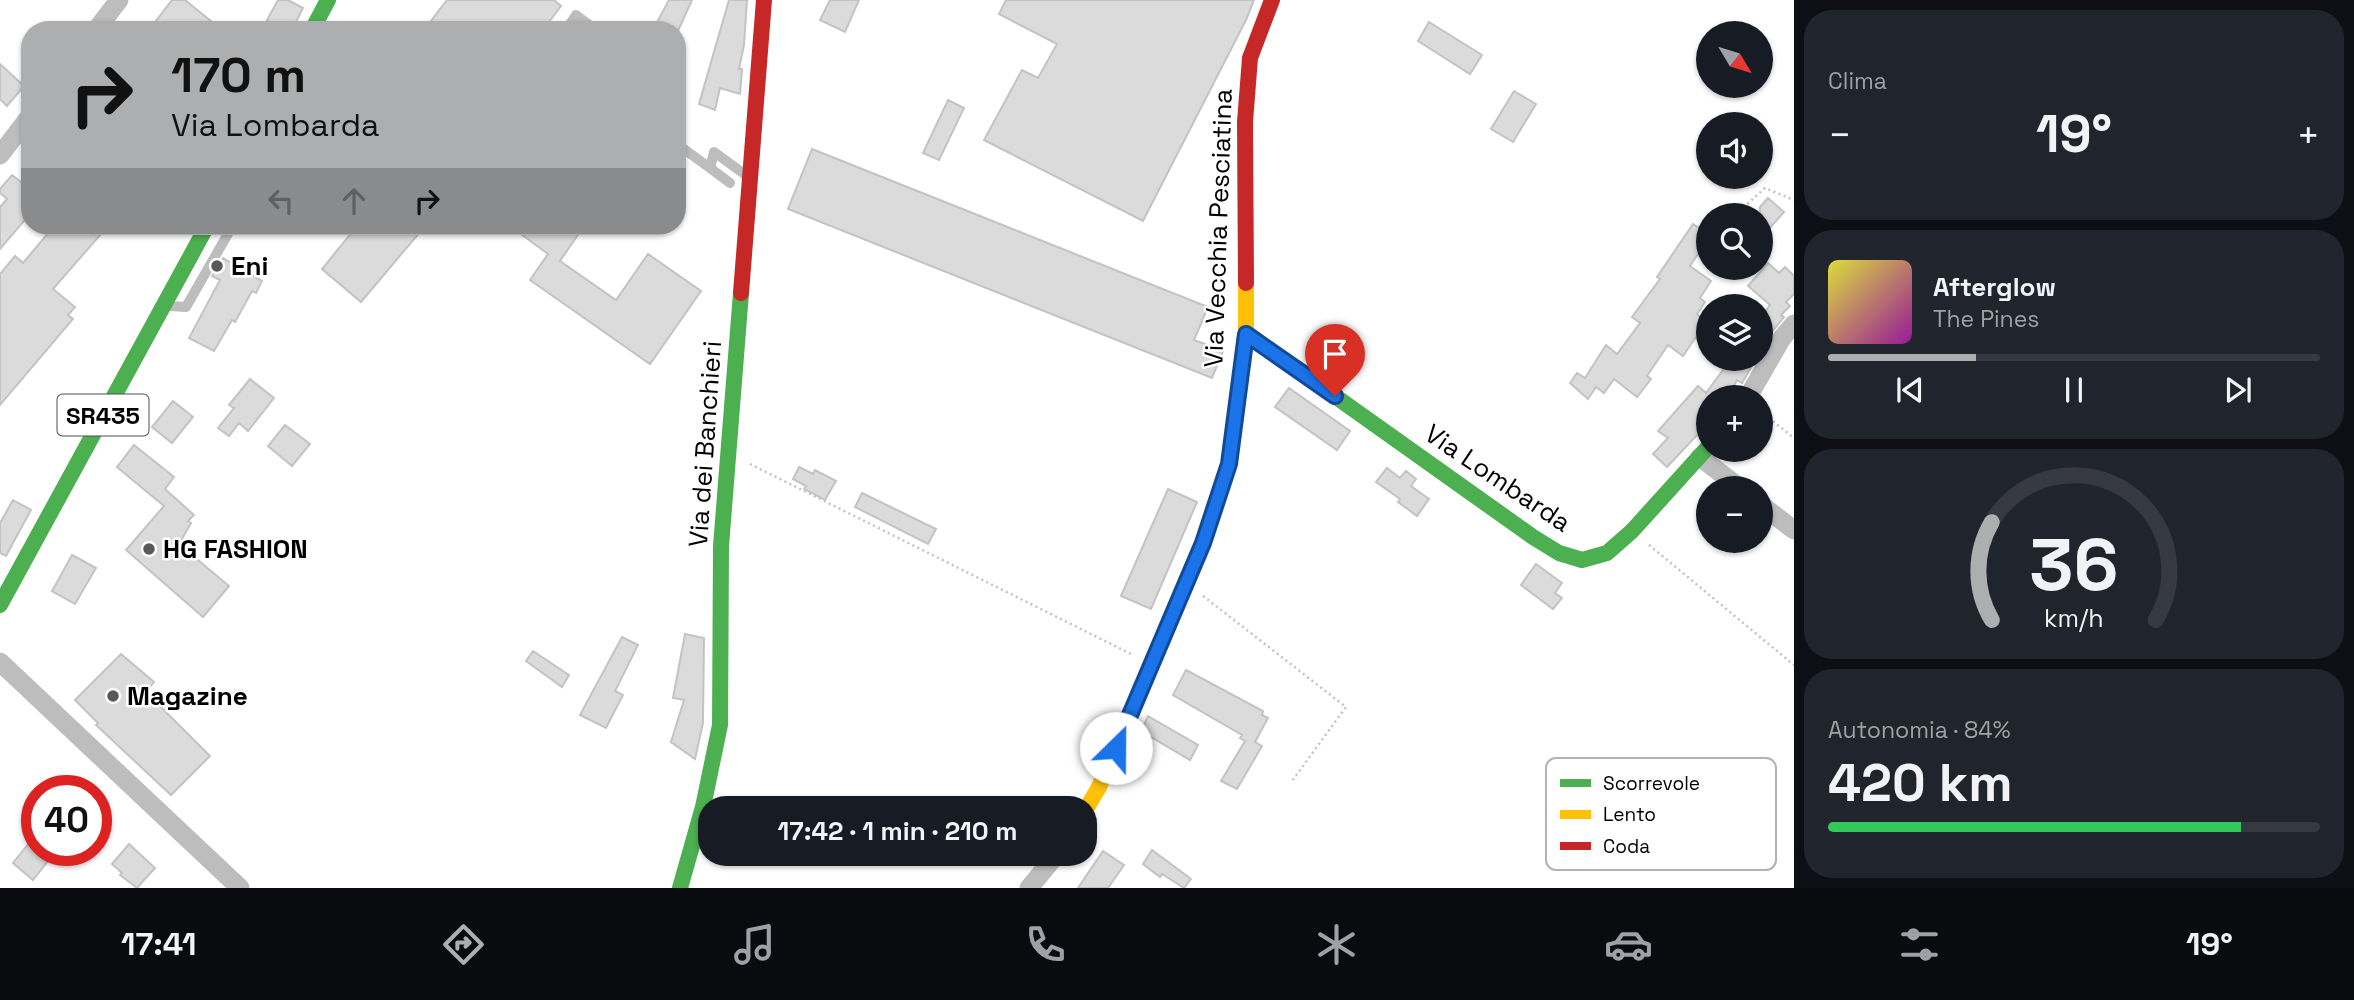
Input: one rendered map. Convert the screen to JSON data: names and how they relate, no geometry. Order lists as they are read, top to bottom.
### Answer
{
  "streets": {
    "street": [
      "Via Vecchia Pesciatina",
      "SR435",
      "Via dei Banchieri",
      "Via Lombarda"
    ]
  },
  "crossings": [
    ["Via Vecchia Pesciatina", "Via Lombarda"]
  ],
  "places": ["Eni", "HG FASHION", "Magazine"],
  "legend": ["Scorrevole", "Lento", "Coda"],
  "north": "bottom right",
  "page": {
    "tile": [
      "Clima",
      ["Autonomia · 84%", "420 km"]
    ],
    "map_buttons": ["+", "−"],
    "turn": ["170 m", "Via Lombarda"],
    "heat": ["−", "19°", "+"],
    "song": ["Afterglow", "The Pines"],
    "limit": "40",
    "trip": "17:42 · 1 min · 210 m",
    "tabs": ["17:41", "19°"],
    "gauge": ["36", "km/h"]
  }
}
